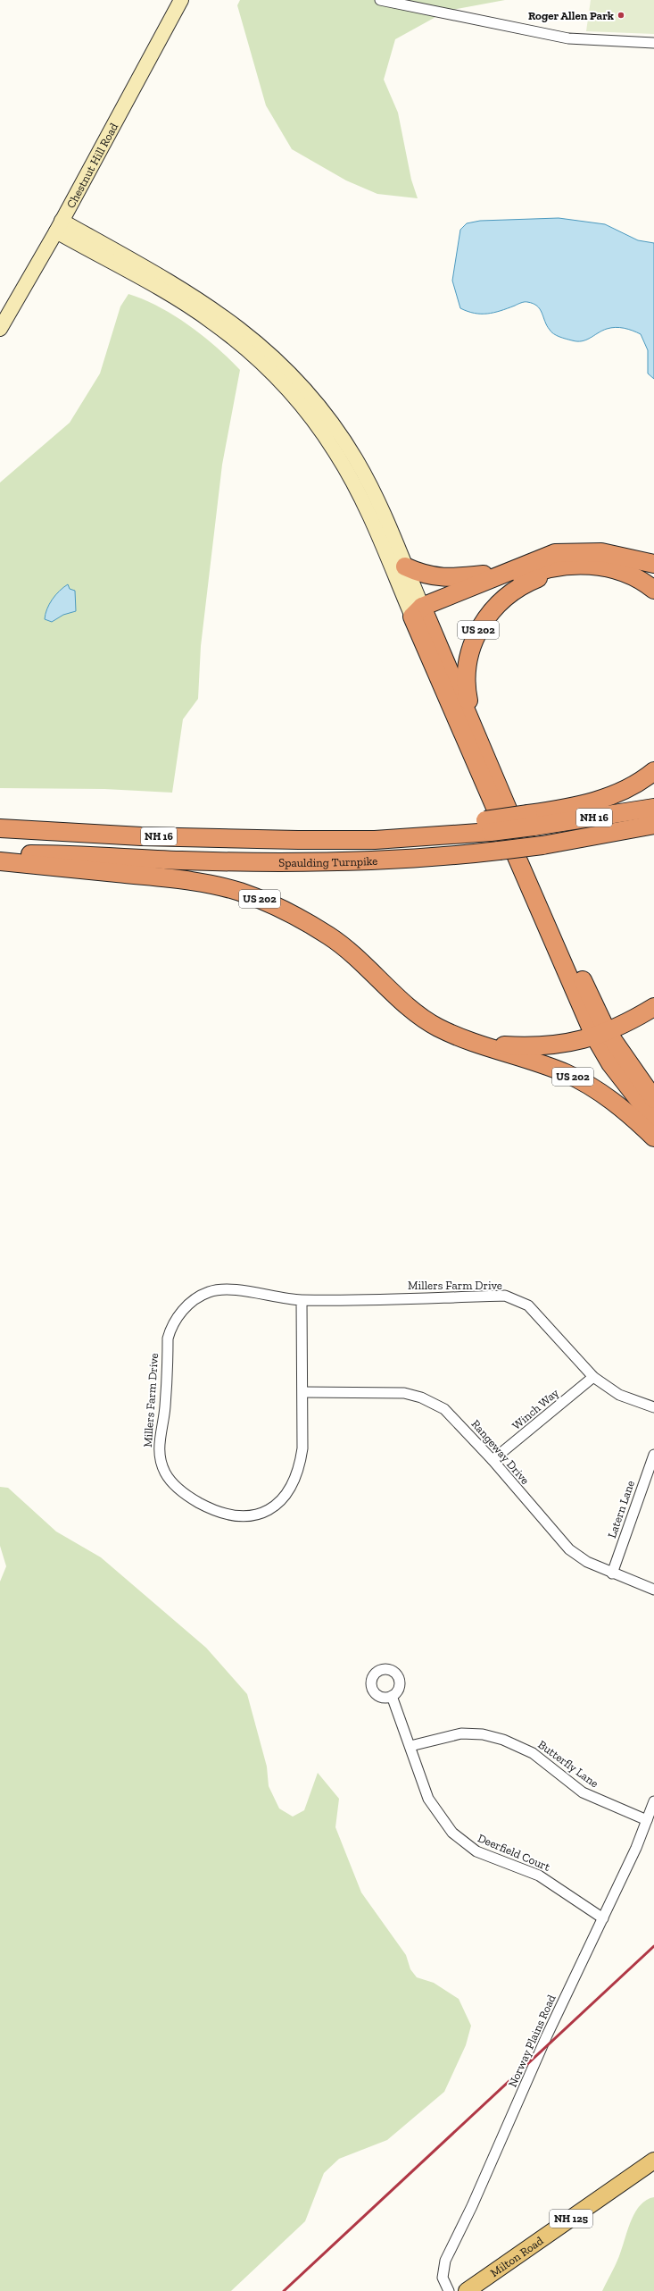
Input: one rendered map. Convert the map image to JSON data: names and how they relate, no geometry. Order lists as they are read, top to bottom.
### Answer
{
  "streets": {
    "highway": ["US 202", "NH 16", "Spaulding Turnpike"],
    "main road": ["NH 125", "Milton Road"],
    "street": [
      "Chestnut Hill Road",
      "Millers Farm Drive",
      "Winch Way",
      "Rangeway Drive",
      "Latern Lane",
      "Butterfly Lane",
      "Deerfield Court",
      "Norway Plains Road"
    ]
  },
  "crossings": [
    ["Millers Farm Drive", "Winch Way"],
    ["Millers Farm Drive", "Rangeway Drive"],
    ["Winch Way", "Rangeway Drive"],
    ["Rangeway Drive", "Latern Lane"],
    ["Butterfly Lane", "Deerfield Court"],
    ["Butterfly Lane", "Norway Plains Road"],
    ["Deerfield Court", "Norway Plains Road"]
  ],
  "places": ["Roger Allen Park"]
}
